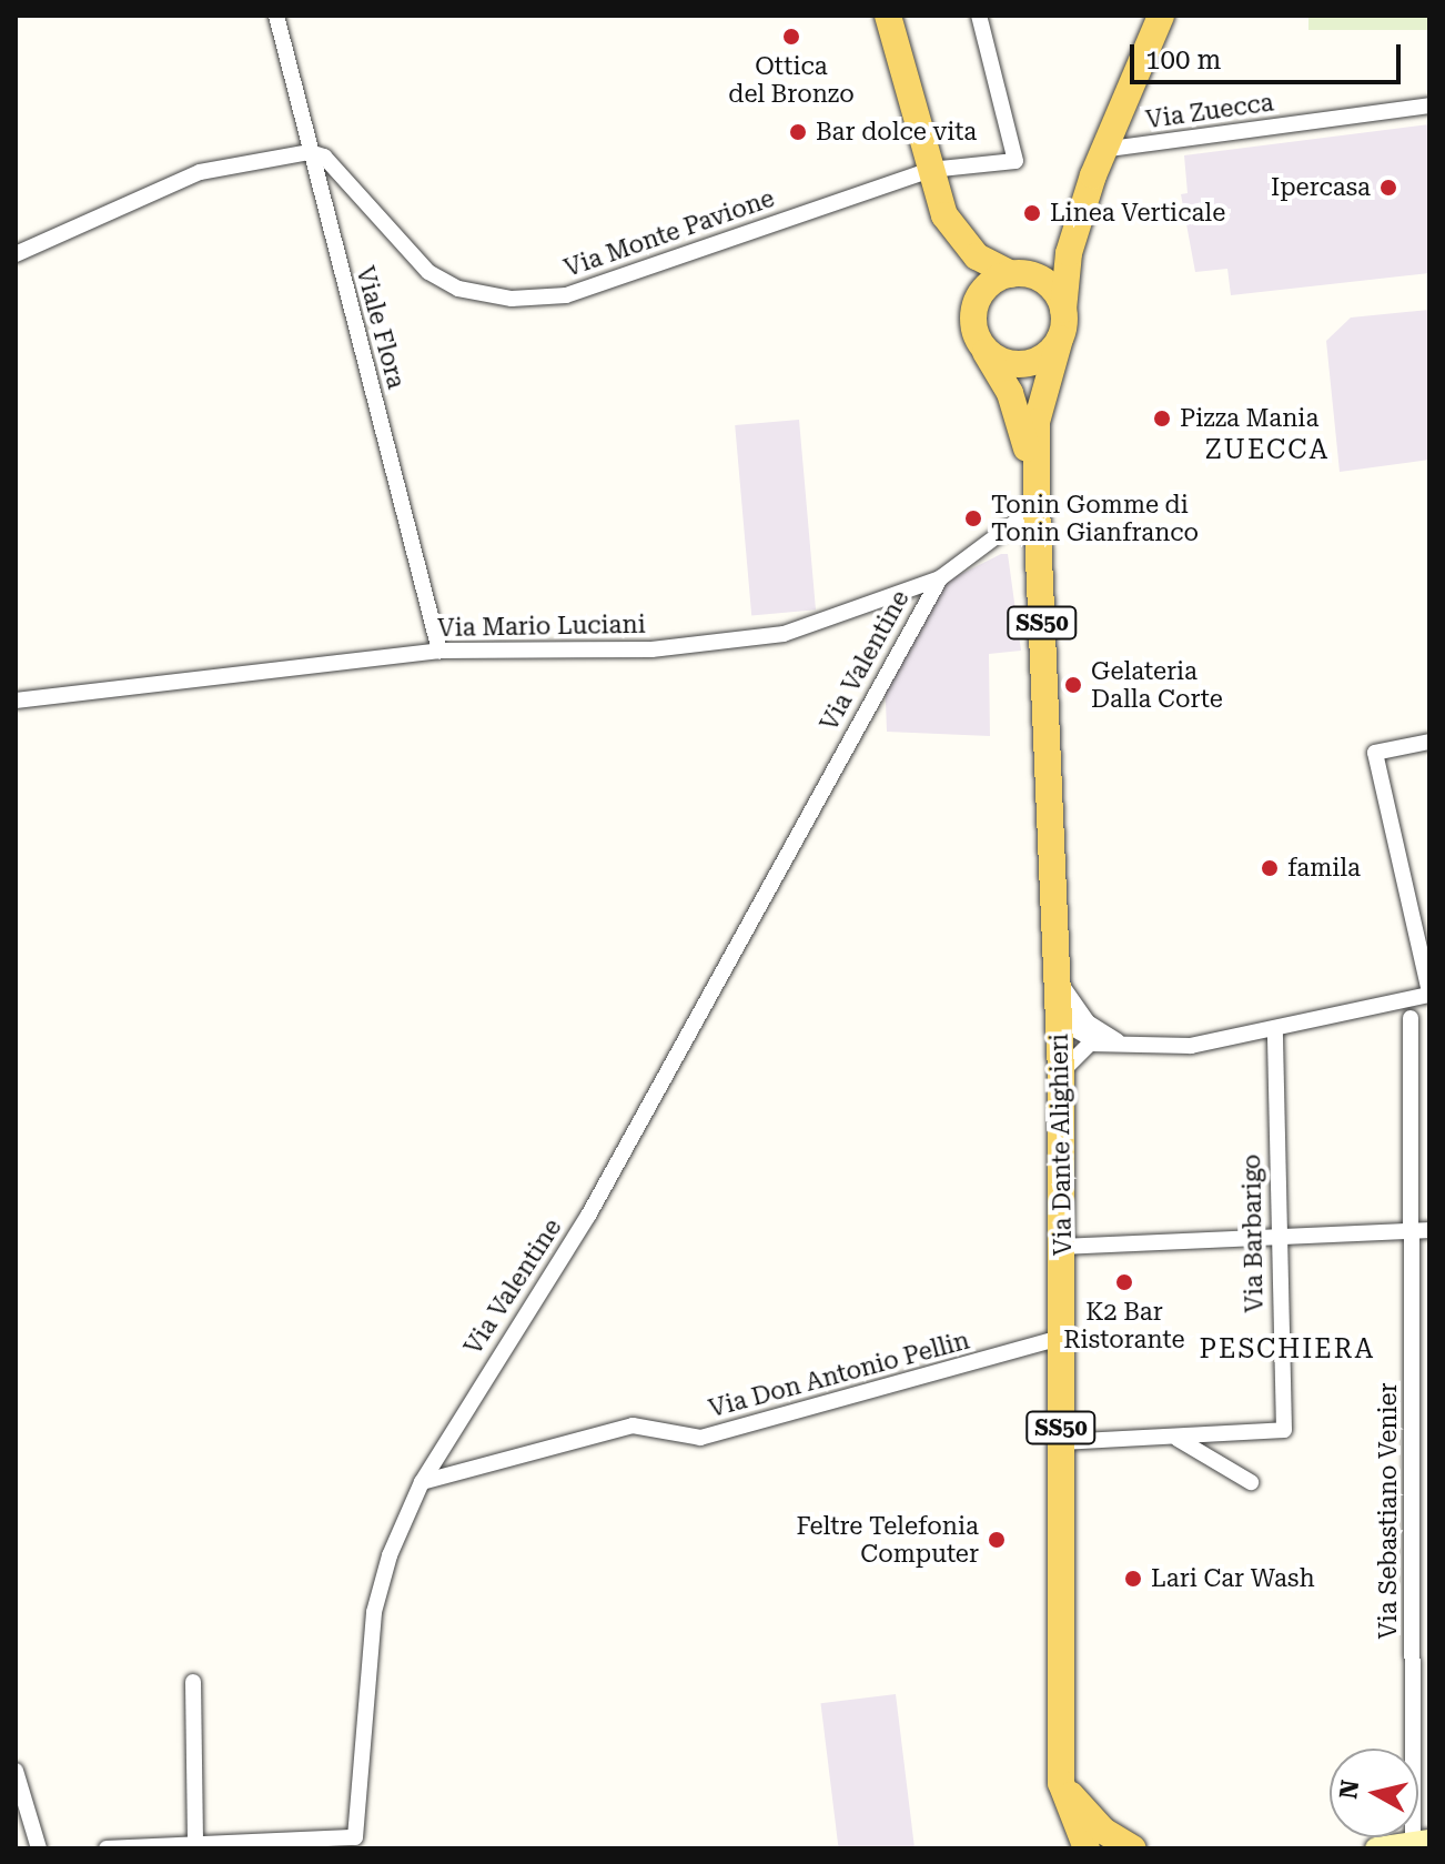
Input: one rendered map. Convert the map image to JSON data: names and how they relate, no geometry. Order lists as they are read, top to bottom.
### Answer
{
  "streets": {
    "main road": ["SS50", "Via Dante Alighieri"],
    "street": [
      "Via Zuecca",
      "Via Monte Pavione",
      "Viale Flora",
      "Via Mario Luciani",
      "Via Valentine",
      "Via Barbarigo",
      "Via Don Antonio Pellin",
      "Via Sebastiano Venier"
    ]
  },
  "crossings": [
    ["Via Monte Pavione", "Viale Flora"],
    ["Viale Flora", "Via Mario Luciani"],
    ["Via Mario Luciani", "Via Valentine"],
    ["Via Mario Luciani", "Via Dante Alighieri"],
    ["Via Valentine", "Via Don Antonio Pellin"],
    ["Via Dante Alighieri", "Via Don Antonio Pellin"]
  ],
  "districts": ["ZUECCA", "PESCHIERA"],
  "places": [
    "Ottica del Bronzo",
    "Bar dolce vita",
    "Ipercasa",
    "Linea Verticale",
    "Pizza Mania",
    "Tonin Gomme di Tonin Gianfranco",
    "Gelateria Dalla Corte",
    "famila",
    "K2 Bar Ristorante",
    "Feltre Telefonia Computer",
    "Lari Car Wash"
  ],
  "scale_bar": "100 m",
  "north": "left"
}
